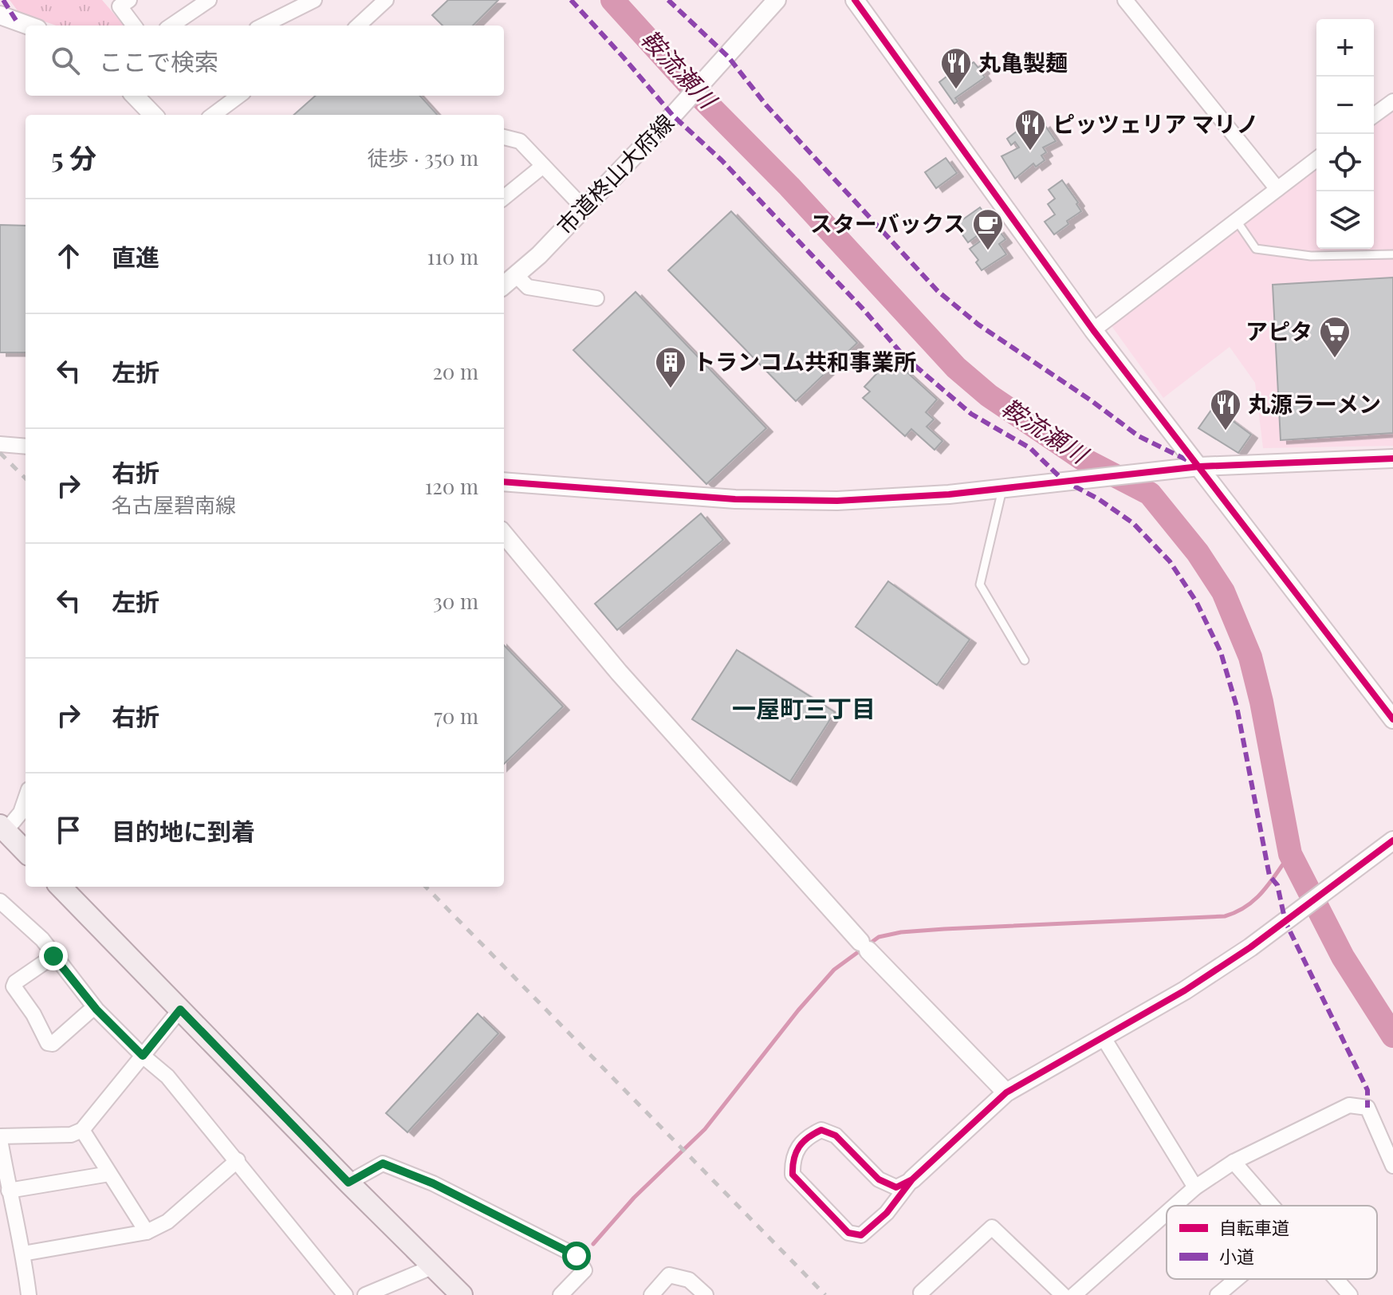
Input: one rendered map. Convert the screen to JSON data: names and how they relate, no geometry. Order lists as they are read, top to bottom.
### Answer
{
  "streets": {
    "street": ["市道柊山大府線"]
  },
  "districts": ["一屋町三丁目"],
  "water": ["鞍流瀬川"],
  "places": {
    "restaurant": ["丸亀製麺", "ピッツェリア マリノ", "丸源ラーメン"],
    "cafe": ["スターバックス"],
    "supermarket": ["アピタ"],
    "building": ["トランコム共和事業所"]
  },
  "legend": ["自転車道", "小道"],
  "page": {
    "map_buttons": ["+", "−"],
    "search": "ここで検索",
    "heading": ["5 分", "徒歩 · 350 m"],
    "list": [
      ["直進", "110 m"],
      ["左折", "20 m"],
      ["右折", "名古屋碧南線", "120 m"],
      ["左折", "30 m"],
      ["右折", "70 m"],
      "目的地に到着"
    ]
  }
}
